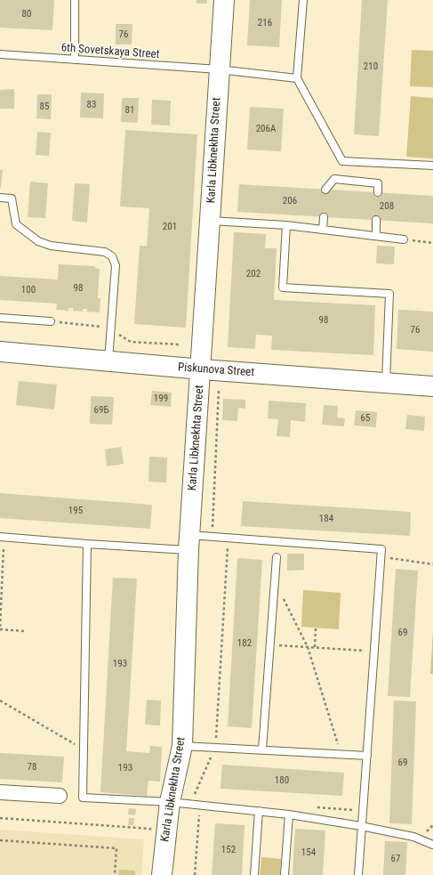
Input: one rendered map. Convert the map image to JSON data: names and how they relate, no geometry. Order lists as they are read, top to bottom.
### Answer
{
  "streets": {
    "street": ["Karla Libknekhta Street", "Piskunova Street"],
    "lane": ["6th Sovetskaya Street"]
  },
  "crossings": [
    ["6th Sovetskaya Street", "Karla Libknekhta Street"],
    ["Karla Libknekhta Street", "Piskunova Street"]
  ],
  "house_numbers": [
    "80",
    "216",
    "76",
    "210",
    "83",
    "85",
    "81",
    "206А",
    "206",
    "208",
    "201",
    "202",
    "98",
    "100",
    "98",
    "76",
    "199",
    "69Б",
    "65",
    "195",
    "184",
    "69",
    "182",
    "193",
    "69",
    "78",
    "193",
    "180",
    "152",
    "154",
    "67"
  ]
}
